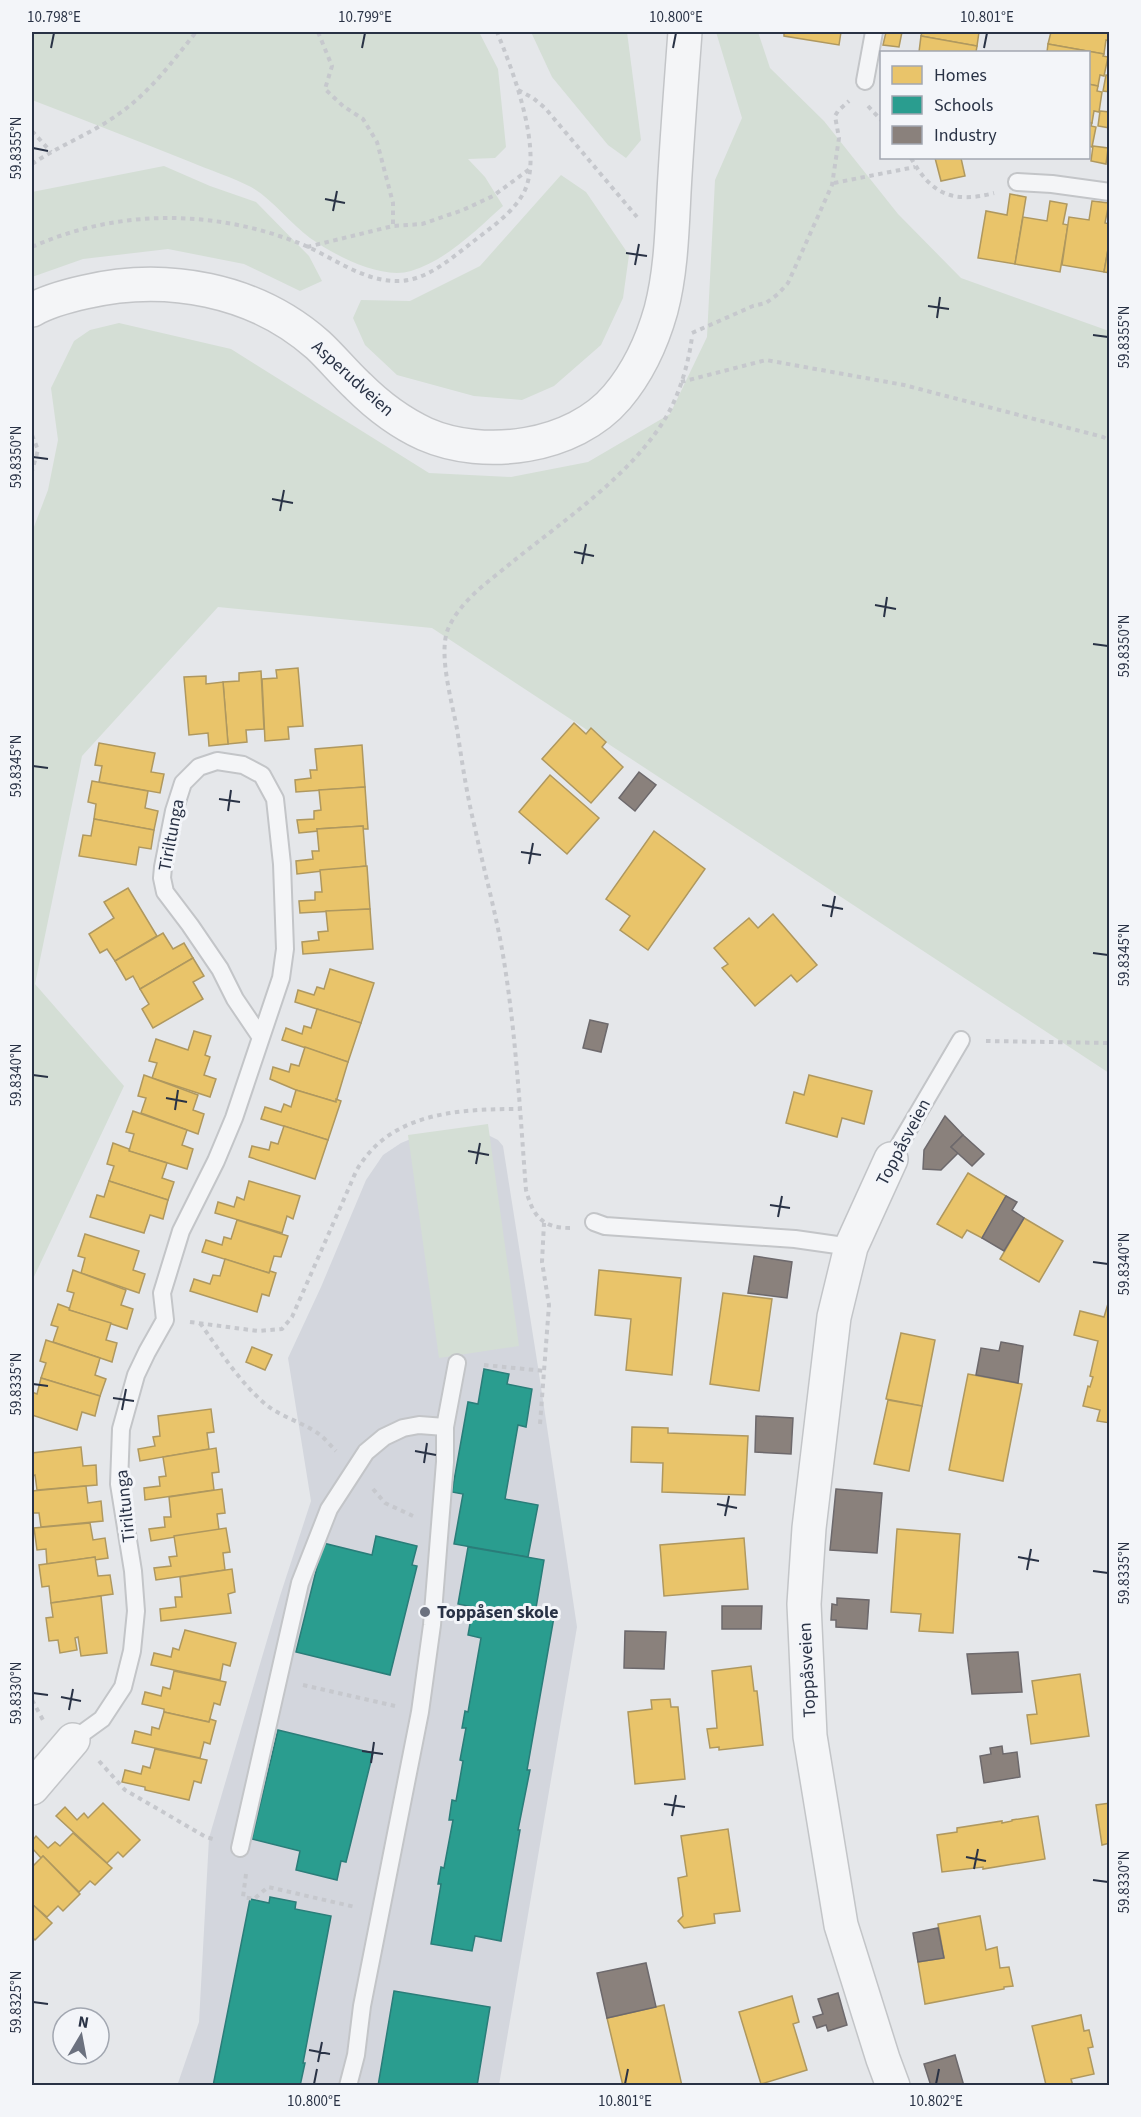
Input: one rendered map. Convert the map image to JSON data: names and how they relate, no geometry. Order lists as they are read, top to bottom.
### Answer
{
  "streets": {
    "street": ["Asperudveien", "Tiriltunga", "Toppåsveien"]
  },
  "places": ["Toppåsen skole"],
  "legend": ["Homes", "Schools", "Industry"],
  "north": "top",
  "coordinates": [
    "10.798°E",
    "10.799°E",
    "10.800°E",
    "10.801°E",
    "59.8355°N",
    "59.8350°N",
    "59.8345°N",
    "59.8340°N",
    "59.8335°N",
    "59.8330°N",
    "59.8325°N",
    "10.802°E"
  ]
}
